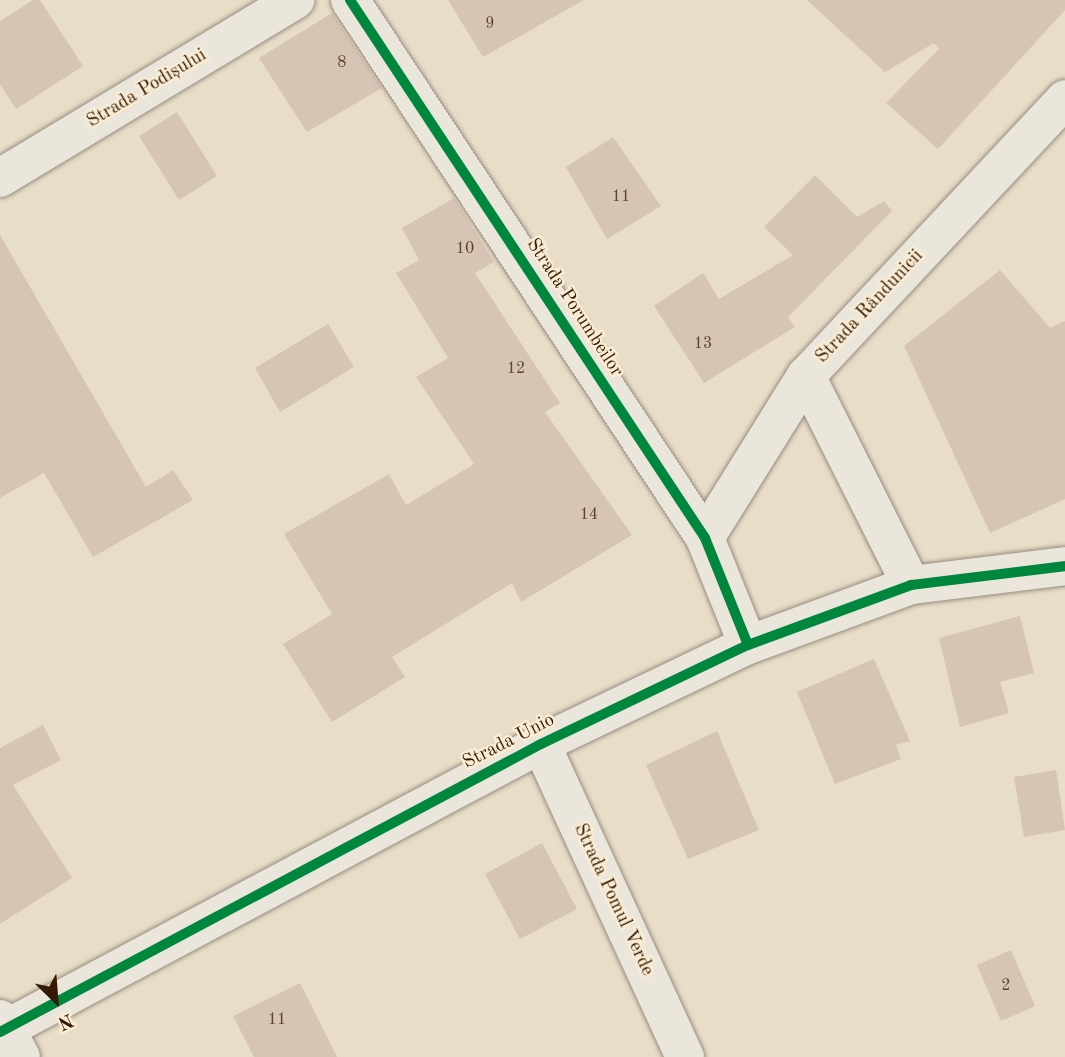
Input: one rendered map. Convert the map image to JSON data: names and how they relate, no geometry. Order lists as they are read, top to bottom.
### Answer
{
  "streets": {
    "street": [
      "Strada Podișului",
      "Strada Rândunicii",
      "Strada Porumbeilor",
      "Strada Unio",
      "Strada Pomul Verde"
    ]
  },
  "crossings": [
    ["Strada Rândunicii", "Strada Porumbeilor"],
    ["Strada Porumbeilor", "Strada Unio"],
    ["Strada Unio", "Strada Pomul Verde"]
  ],
  "house_numbers": [
    "9",
    "8",
    "11",
    "10",
    "13",
    "12",
    "14",
    "2",
    "11"
  ],
  "north": "bottom right"
}
